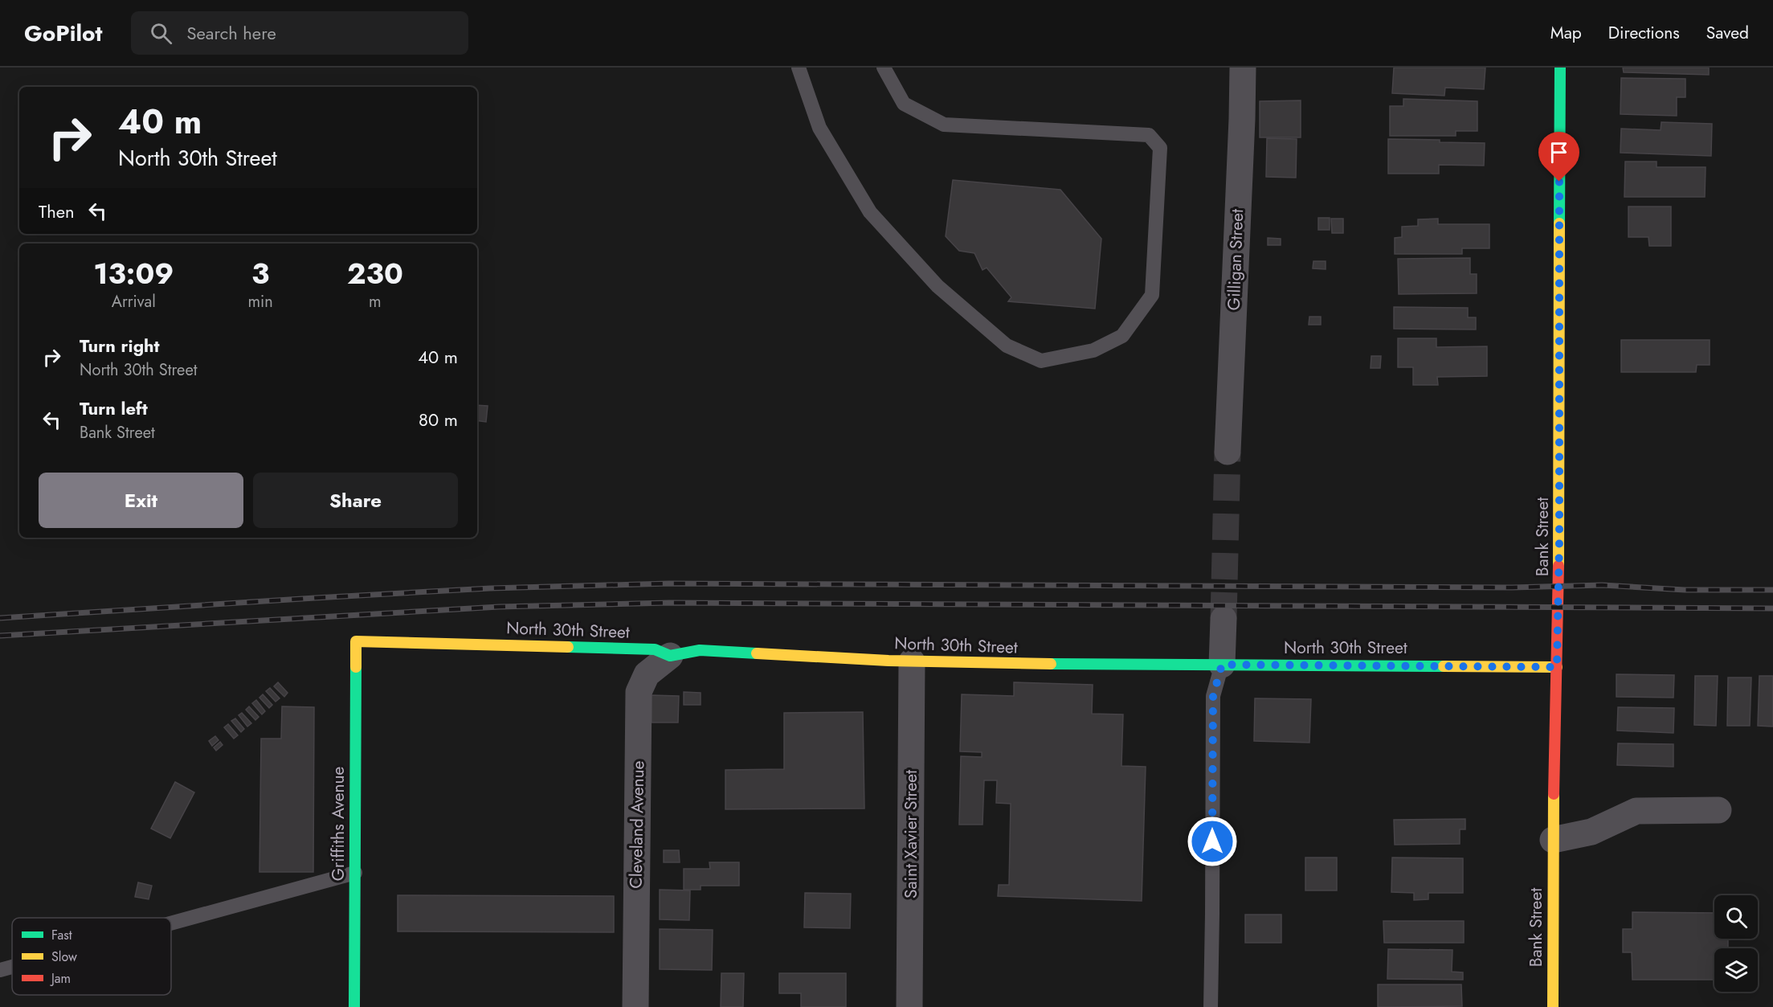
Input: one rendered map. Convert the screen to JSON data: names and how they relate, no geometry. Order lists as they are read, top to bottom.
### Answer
{
  "streets": {
    "street": [
      "Gilligan Street",
      "Bank Street",
      "North 30th Street",
      "Griffiths Avenue",
      "Cleveland Avenue",
      "Saint Xavier Street"
    ]
  },
  "crossings": [
    ["Bank Street", "North 30th Street"],
    ["North 30th Street", "Griffiths Avenue"],
    ["North 30th Street", "Cleveland Avenue"],
    ["North 30th Street", "Saint Xavier Street"]
  ],
  "legend": ["Fast", "Slow", "Jam"],
  "page": {
    "header": "GoPilot",
    "search": "Search here",
    "nav": ["Map", "Directions", "Saved"],
    "turn": ["40 m", "North 30th Street"],
    "then": "Then",
    "eta": [
      "13:09",
      "Arrival",
      "3",
      "min",
      "230",
      "m"
    ],
    "list": [
      {
        "name": "Turn right",
        "note": "North 30th Street",
        "value": "40 m"
      },
      {
        "name": "Turn left",
        "note": "Bank Street",
        "value": "80 m"
      }
    ],
    "buttons": ["Exit", "Share"]
  }
}
